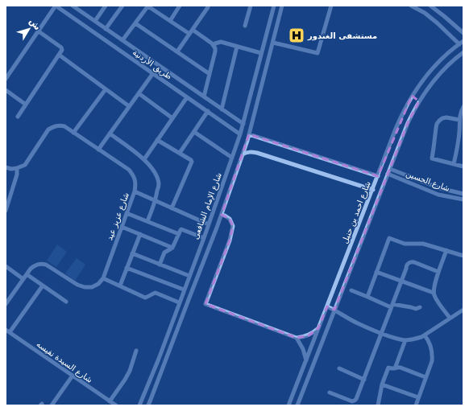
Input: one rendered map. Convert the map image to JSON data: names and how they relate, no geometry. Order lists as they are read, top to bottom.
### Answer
{
  "streets": {
    "street": [
      "طريق الأردنية",
      "شارع الحسين",
      "شارع الإمام الشافعى",
      "شارع احمد بن حنبل",
      "شارع عزيز عيد",
      "شارع السيدة نفيسه"
    ]
  },
  "crossings": [
    ["طريق الأردنية", "شارع الإمام الشافعى"],
    ["شارع الحسين", "شارع احمد بن حنبل"]
  ],
  "places": {
    "hospital": ["مستشفى الغندور"]
  },
  "north": "top right"
}
